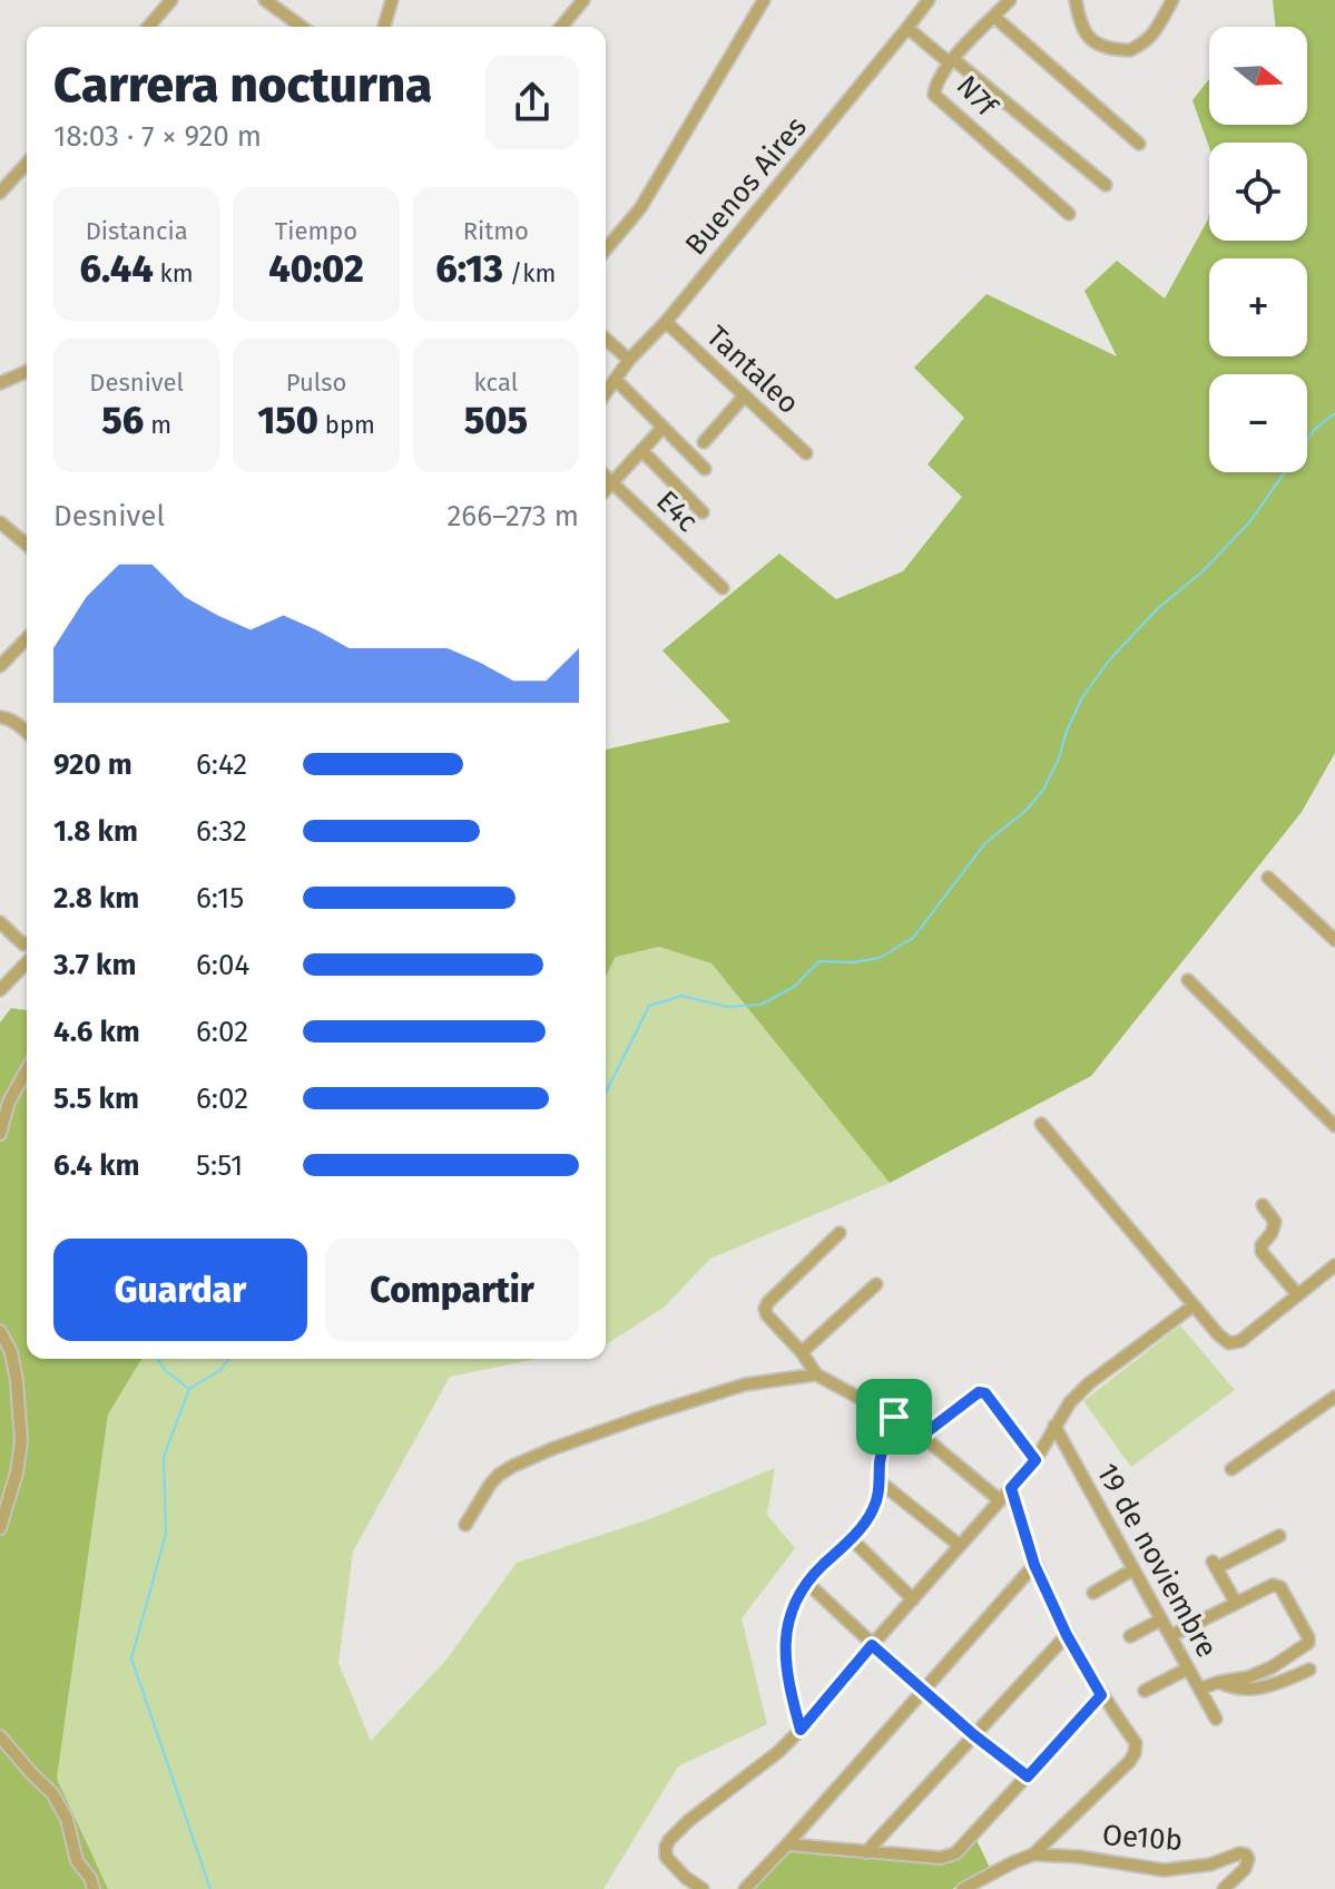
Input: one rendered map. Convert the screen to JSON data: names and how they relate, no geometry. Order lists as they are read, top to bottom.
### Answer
{
  "streets": {
    "street": [
      "N7f",
      "Buenos Aires",
      "Tantaleo",
      "E4c",
      "19 de noviembre",
      "Oe10b"
    ]
  },
  "crossings": [
    ["Buenos Aires", "Tantaleo"]
  ],
  "north": "right",
  "page": {
    "map_buttons": ["+", "−"],
    "heading": ["Carrera nocturna", "18:03 · 7 × 920 m"],
    "stats": [
      ["Distancia", "6.44 km"],
      ["Tiempo", "40:02"],
      ["Ritmo", "6:13 /km"],
      ["Desnivel", "56 m"],
      ["Pulso", "150 bpm"],
      ["kcal", "505"]
    ],
    "chart": ["Desnivel", "266–273 m"],
    "list": [
      {
        "name": "920 m",
        "note": "6:42"
      },
      {
        "name": "1.8 km",
        "note": "6:32"
      },
      {
        "name": "2.8 km",
        "note": "6:15"
      },
      {
        "name": "3.7 km",
        "note": "6:04"
      },
      {
        "name": "4.6 km",
        "note": "6:02"
      },
      {
        "name": "5.5 km",
        "note": "6:02"
      },
      {
        "name": "6.4 km",
        "note": "5:51"
      }
    ],
    "buttons": ["Guardar", "Compartir"]
  }
}
